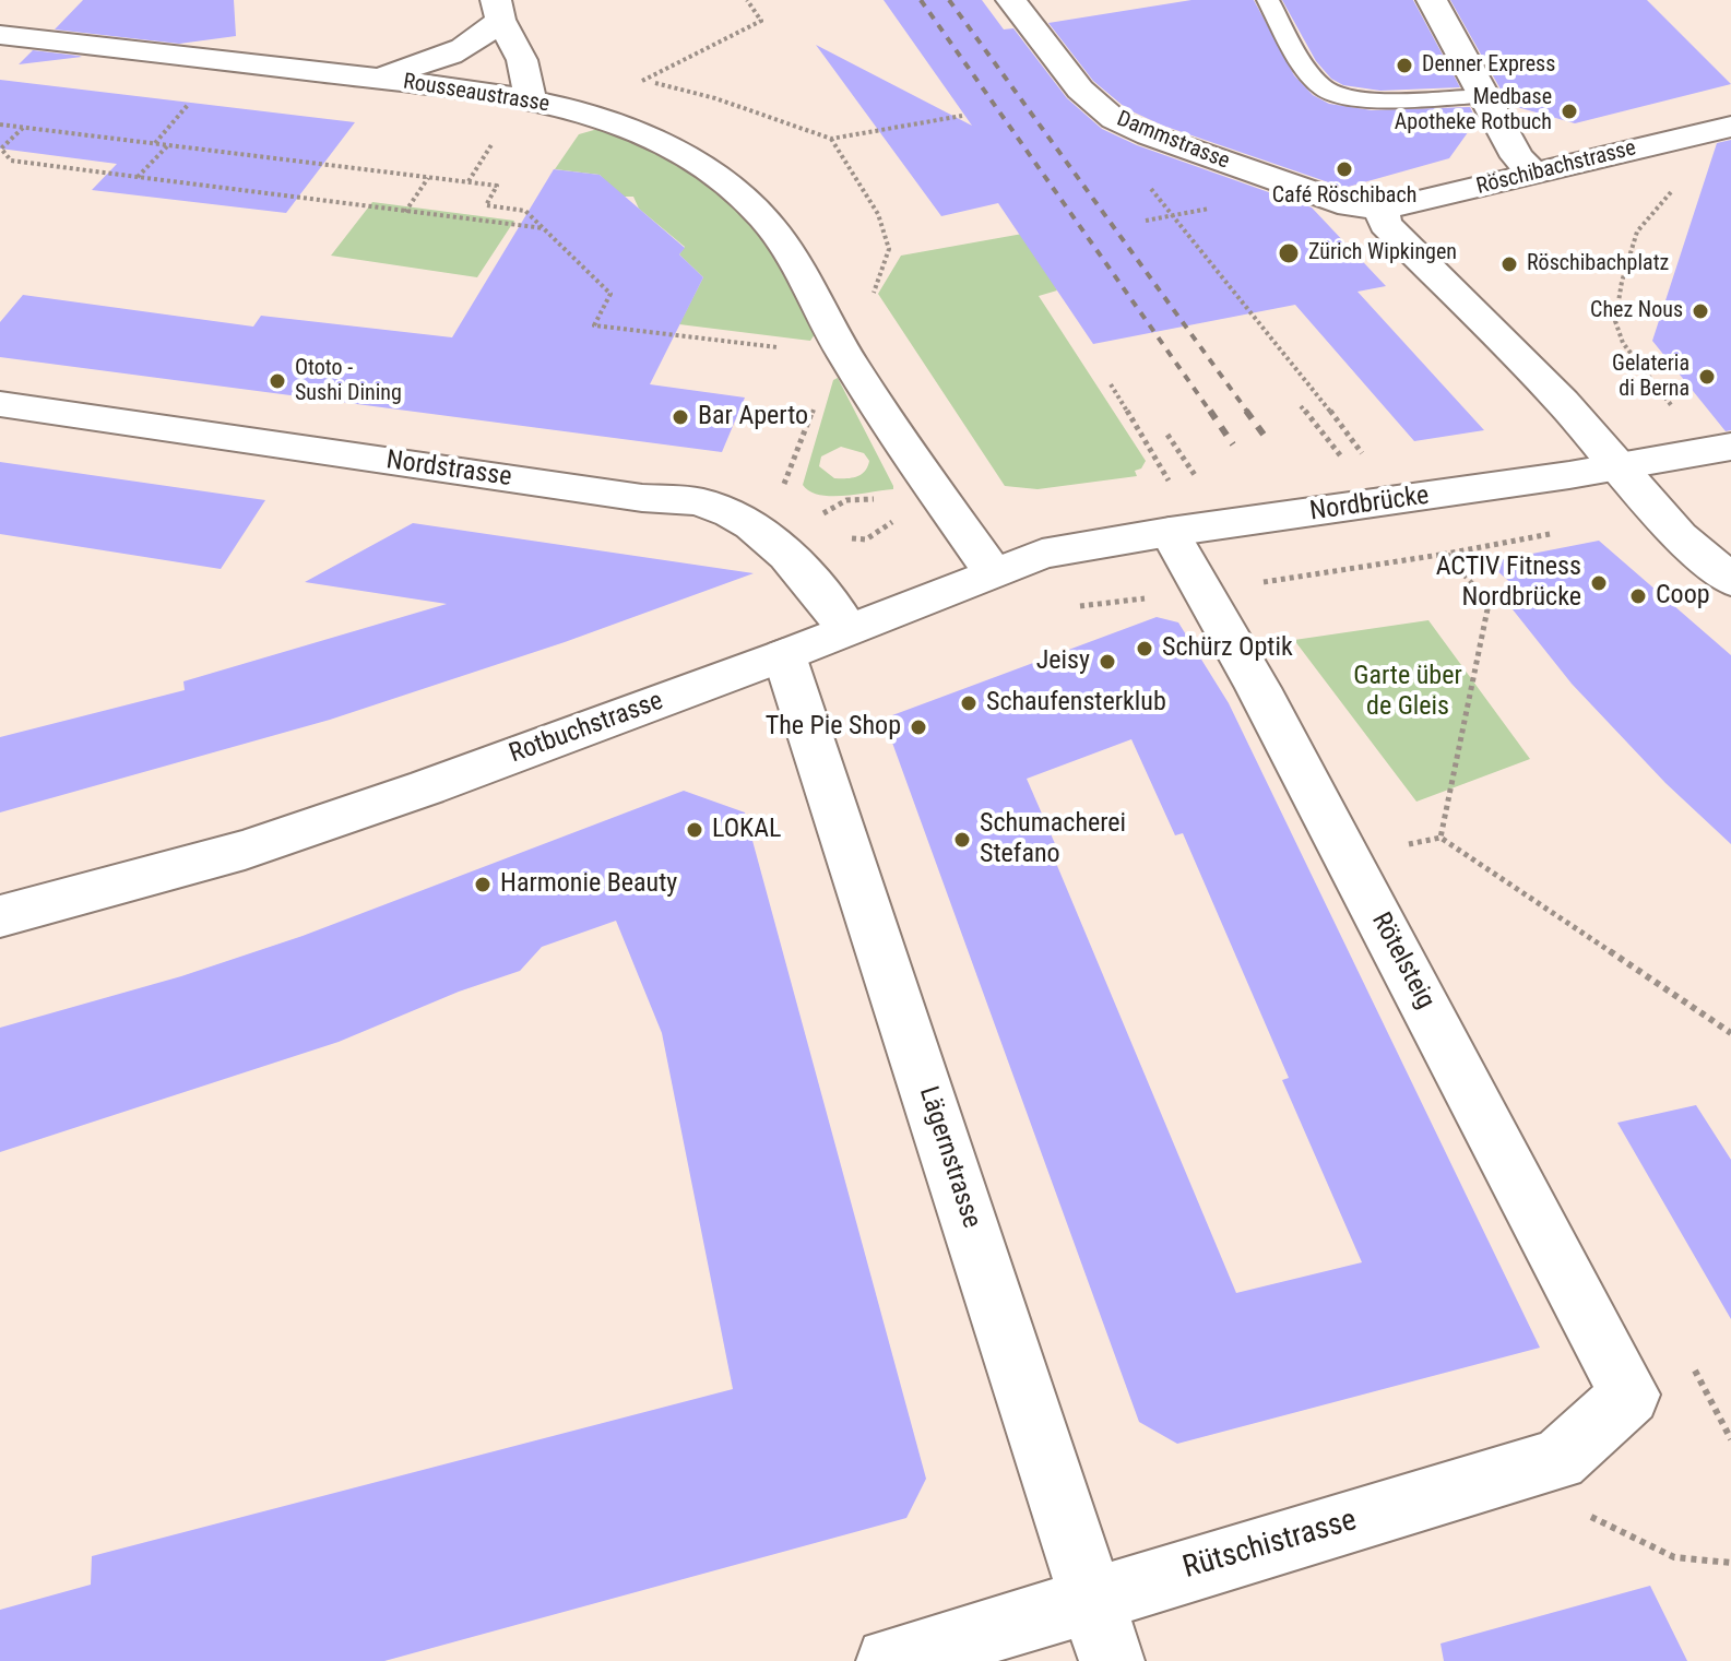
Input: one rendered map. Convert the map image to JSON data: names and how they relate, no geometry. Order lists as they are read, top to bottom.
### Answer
{
  "streets": {
    "street": [
      "Rousseaustrasse",
      "Dammstrasse",
      "Röschibachstrasse",
      "Nordstrasse",
      "Nordbrücke",
      "Rotbuchstrasse",
      "Rötelsteig",
      "Lägernstrasse",
      "Rütschistrasse"
    ]
  },
  "crossings": [
    ["Rousseaustrasse", "Rotbuchstrasse"],
    ["Dammstrasse", "Röschibachstrasse"],
    ["Nordstrasse", "Rotbuchstrasse"],
    ["Nordbrücke", "Rotbuchstrasse"],
    ["Nordbrücke", "Rötelsteig"],
    ["Rotbuchstrasse", "Rötelsteig"],
    ["Rotbuchstrasse", "Lägernstrasse"],
    ["Rötelsteig", "Rütschistrasse"],
    ["Lägernstrasse", "Rütschistrasse"]
  ],
  "parks": ["Garte über de Gleis"],
  "places": [
    "Denner Express",
    "Medbase Apotheke Rotbuch",
    "Café Röschibach",
    "Zürich Wipkingen",
    "Röschibachplatz",
    "Chez Nous",
    "Gelateria di Berna",
    "Ototo - Sushi Dining",
    "Bar Aperto",
    "ACTIV Fitness Nordbrücke",
    "Coop",
    "Schürz Optik",
    "Jeisy",
    "Schaufensterklub",
    "The Pie Shop",
    "LOKAL",
    "Schumacherei Stefano",
    "Harmonie Beauty"
  ]
}
